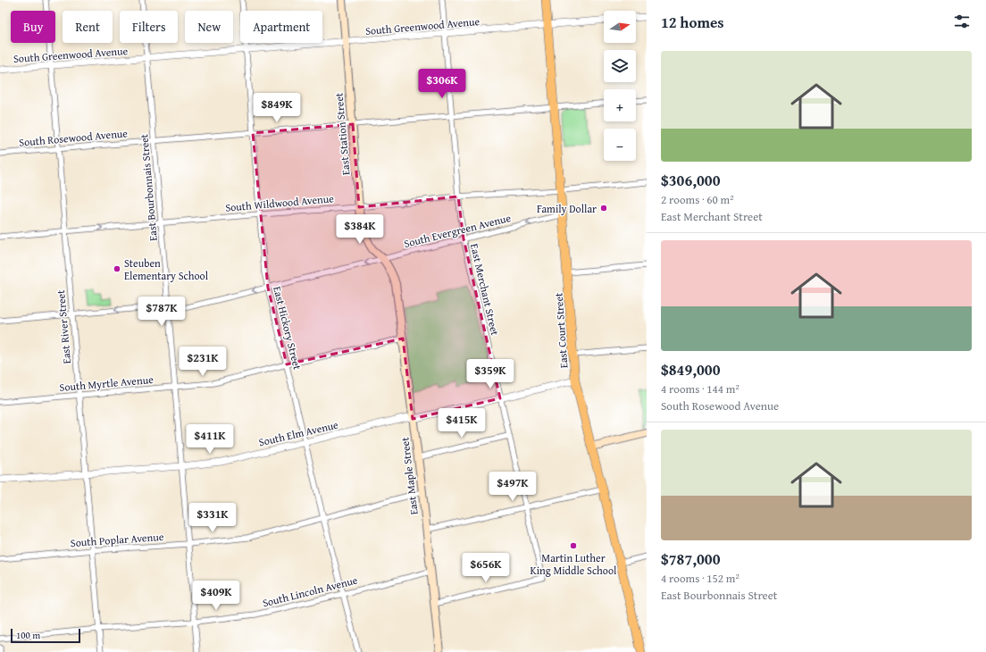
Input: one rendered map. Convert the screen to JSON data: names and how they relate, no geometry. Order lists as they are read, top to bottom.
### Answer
{
  "streets": {
    "main road": ["East Station Street", "East Court Street", "East Maple Street"],
    "street": [
      "South Greenwood Avenue",
      "South Rosewood Avenue",
      "East Bourbonnais Street",
      "South Wildwood Avenue",
      "South Evergreen Avenue",
      "East Merchant Street",
      "East River Street",
      "East Hickory Street",
      "South Myrtle Avenue",
      "South Elm Avenue",
      "South Poplar Avenue",
      "South Lincoln Avenue"
    ]
  },
  "crossings": [
    ["South Greenwood Avenue", "East Station Street"],
    ["South Greenwood Avenue", "East Bourbonnais Street"],
    ["South Greenwood Avenue", "East Merchant Street"],
    ["South Greenwood Avenue", "East River Street"],
    ["South Greenwood Avenue", "East Hickory Street"],
    ["South Greenwood Avenue", "East Court Street"],
    ["East Station Street", "South Rosewood Avenue"],
    ["East Station Street", "South Wildwood Avenue"],
    ["East Station Street", "South Evergreen Avenue"],
    ["East Station Street", "East Maple Street"],
    ["South Rosewood Avenue", "East Bourbonnais Street"],
    ["South Rosewood Avenue", "East Merchant Street"],
    ["South Rosewood Avenue", "East River Street"],
    ["South Rosewood Avenue", "East Hickory Street"],
    ["South Rosewood Avenue", "East Court Street"],
    ["East Bourbonnais Street", "South Wildwood Avenue"],
    ["East Bourbonnais Street", "South Evergreen Avenue"],
    ["East Bourbonnais Street", "South Myrtle Avenue"],
    ["East Bourbonnais Street", "South Elm Avenue"],
    ["East Bourbonnais Street", "South Poplar Avenue"],
    ["East Bourbonnais Street", "South Lincoln Avenue"],
    ["South Wildwood Avenue", "East Merchant Street"],
    ["South Wildwood Avenue", "East River Street"],
    ["South Wildwood Avenue", "East Hickory Street"],
    ["South Wildwood Avenue", "East Court Street"],
    ["South Evergreen Avenue", "East Merchant Street"],
    ["South Evergreen Avenue", "East River Street"],
    ["South Evergreen Avenue", "East Hickory Street"],
    ["South Evergreen Avenue", "East Court Street"],
    ["South Evergreen Avenue", "East Maple Street"],
    ["East Merchant Street", "South Elm Avenue"],
    ["East Merchant Street", "East Maple Street"],
    ["East River Street", "South Myrtle Avenue"],
    ["East River Street", "South Elm Avenue"],
    ["East River Street", "South Poplar Avenue"],
    ["East River Street", "South Lincoln Avenue"],
    ["East Hickory Street", "South Myrtle Avenue"],
    ["East Hickory Street", "South Elm Avenue"],
    ["East Hickory Street", "South Poplar Avenue"],
    ["East Hickory Street", "South Lincoln Avenue"],
    ["East Court Street", "South Elm Avenue"],
    ["South Myrtle Avenue", "East Maple Street"],
    ["South Elm Avenue", "East Maple Street"],
    ["East Maple Street", "South Poplar Avenue"],
    ["East Maple Street", "South Lincoln Avenue"]
  ],
  "one_way": ["South Evergreen Avenue"],
  "places": ["Family Dollar", "Steuben Elementary School", "Martin Luther King Middle School"],
  "scale_bar": "100 m",
  "north": "right",
  "page": {
    "heading": "12 homes",
    "map_buttons": ["+", "−"],
    "chip": [
      "Buy",
      "Rent",
      "Filters",
      "New",
      "Apartment"
    ],
    "list": [
      {
        "name": "$306,000",
        "note": "2 rooms · 60 m² · East Merchant Street"
      },
      {
        "name": "$849,000",
        "note": "4 rooms · 144 m² · South Rosewood Avenue"
      },
      {
        "name": "$787,000",
        "note": "4 rooms · 152 m² · East Bourbonnais Street"
      }
    ],
    "price": [
      "$306K",
      "$849K",
      "$384K",
      "$787K",
      "$231K",
      "$359K",
      "$415K",
      "$411K",
      "$497K",
      "$331K",
      "$656K",
      "$409K"
    ],
    "scale": "100 m"
  }
}
